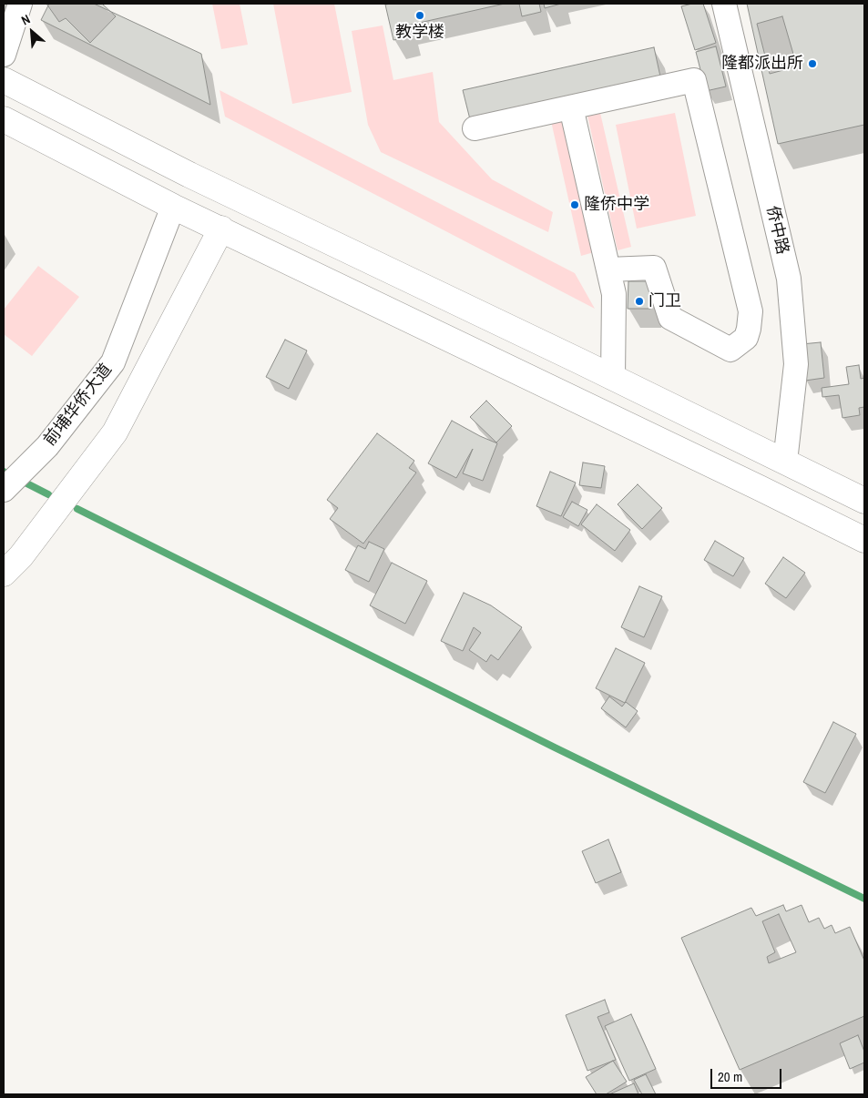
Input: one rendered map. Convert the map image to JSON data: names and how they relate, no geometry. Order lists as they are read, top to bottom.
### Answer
{
  "streets": {
    "street": ["侨中路", "前埔华侨大道"]
  },
  "places": [
    "教学楼",
    "隆都派出所",
    "隆侨中学",
    "门卫"
  ],
  "scale_bar": "20 m",
  "north": "top left"
}
